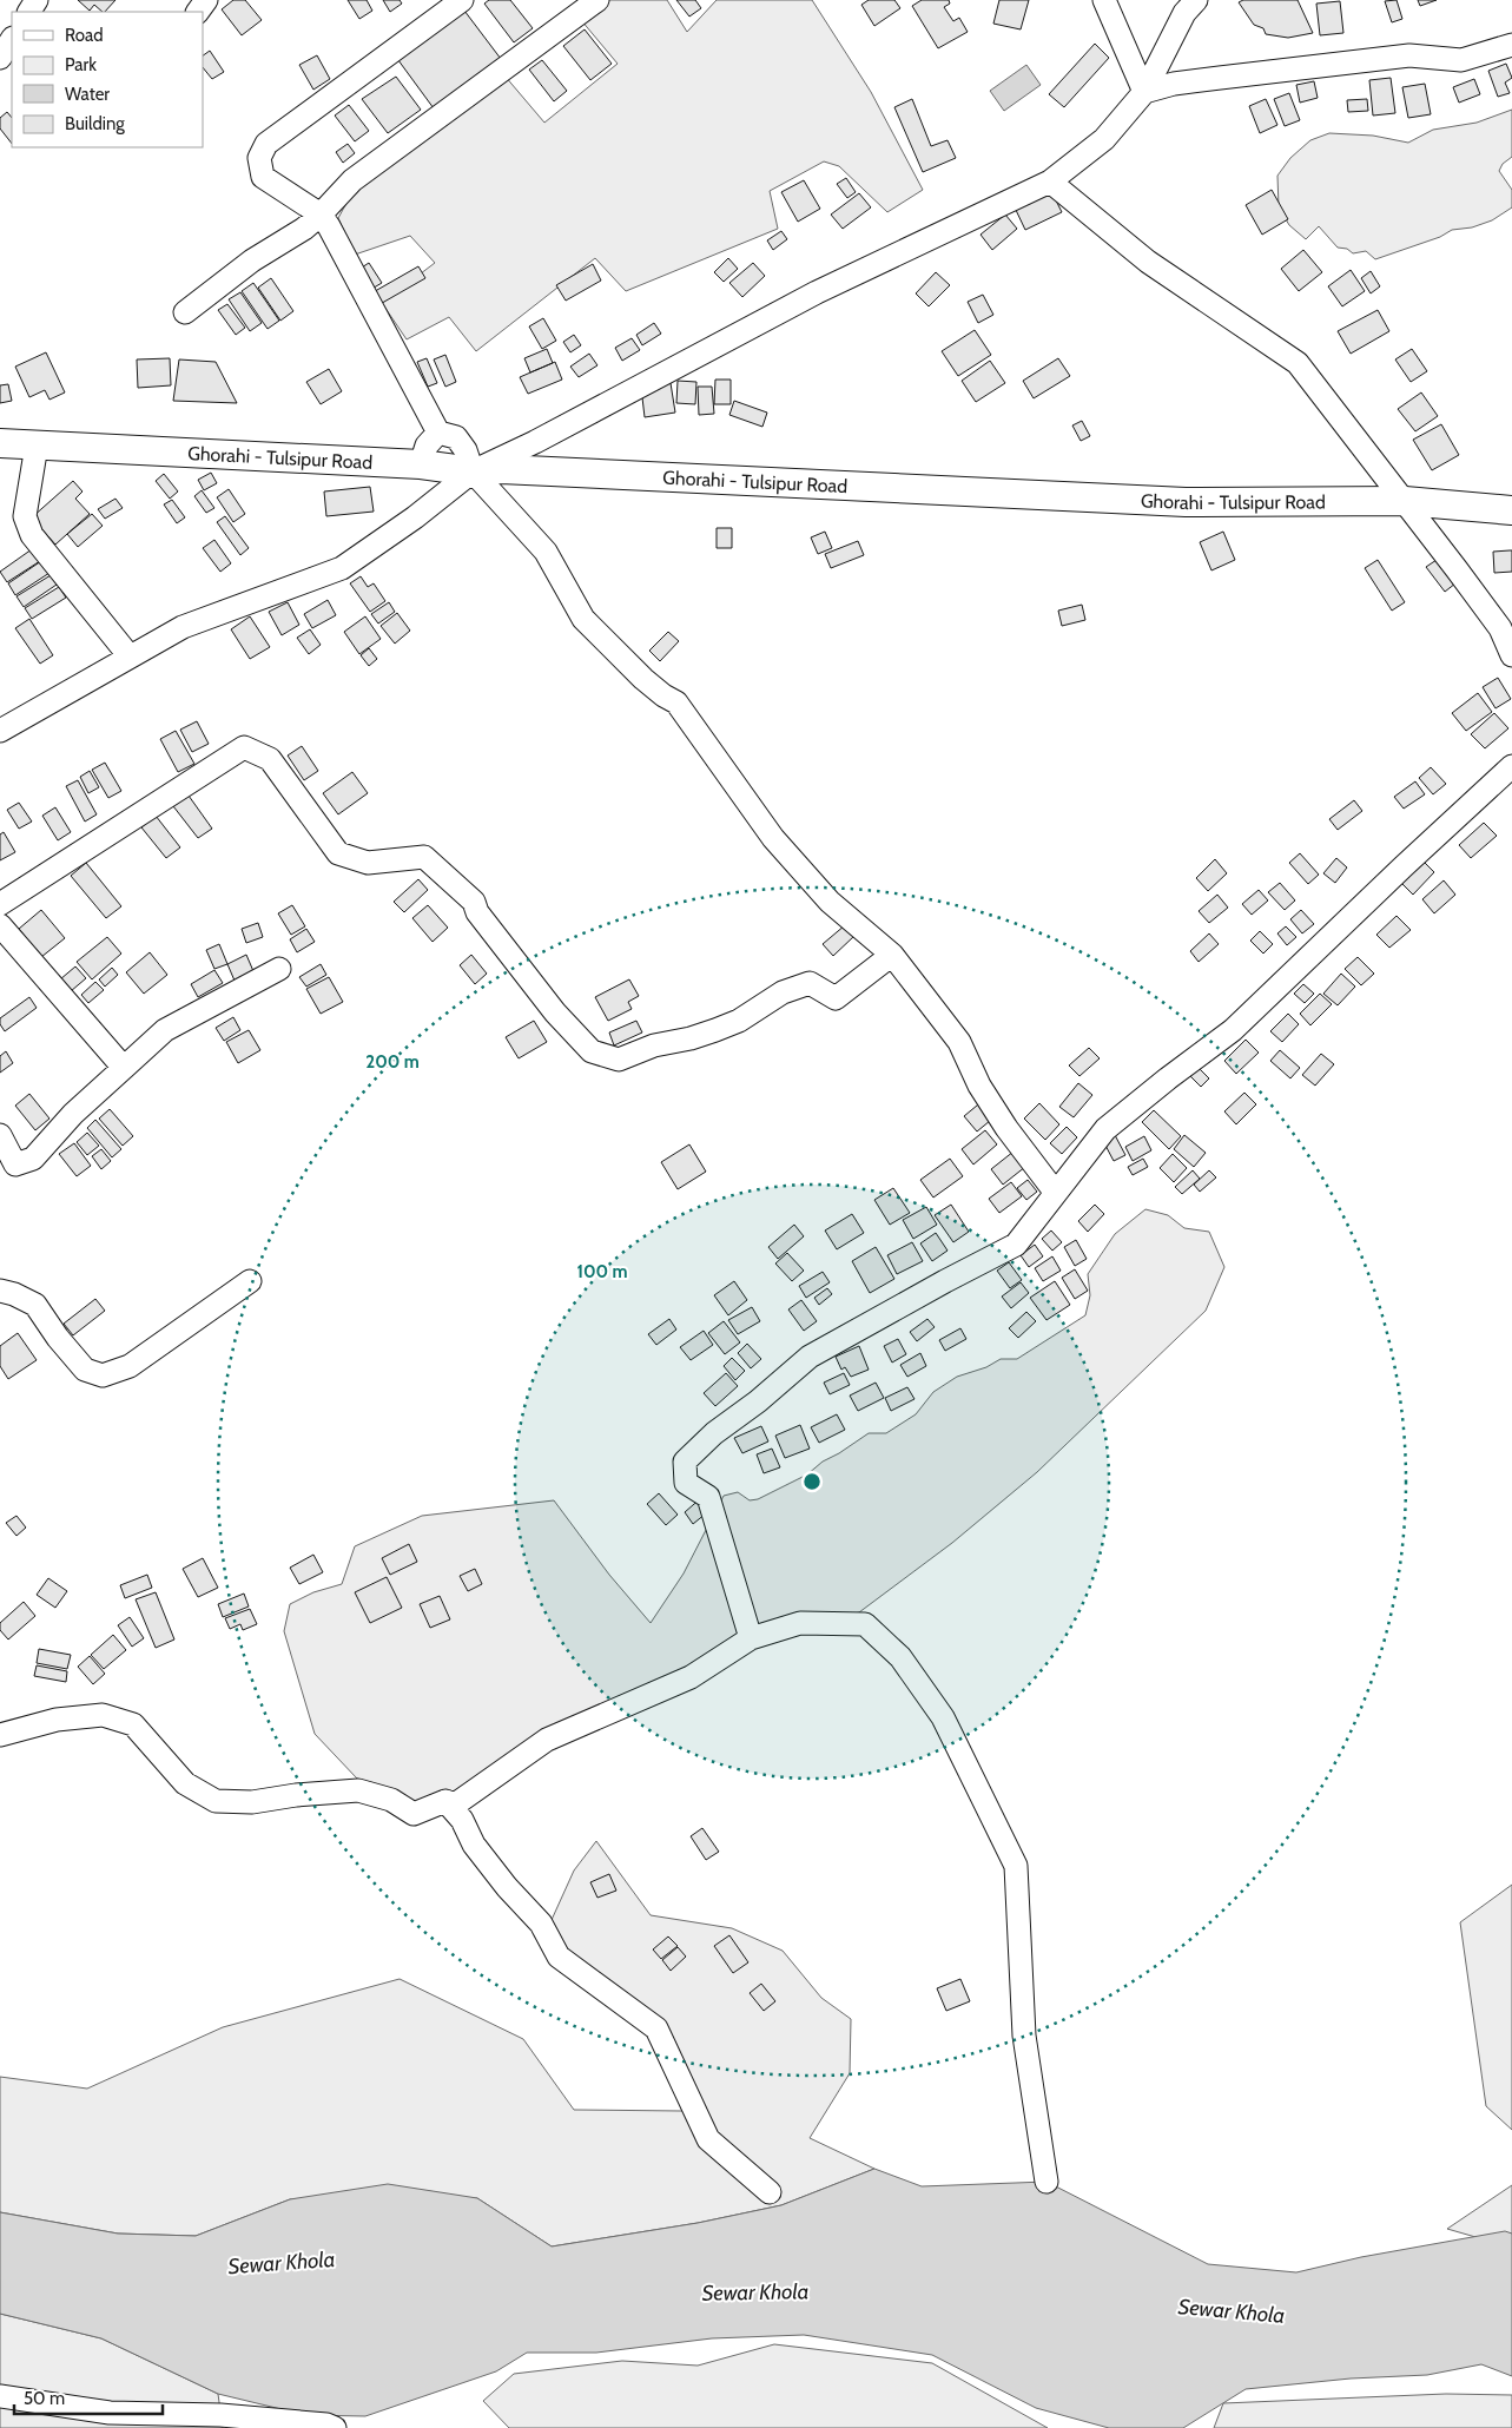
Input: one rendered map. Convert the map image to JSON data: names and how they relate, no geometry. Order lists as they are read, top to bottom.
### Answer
{
  "streets": {
    "main road": ["Ghorahi - Tulsipur Road"]
  },
  "water": ["Sewar Khola"],
  "legend": [
    "Road",
    "Park",
    "Water",
    "Building"
  ],
  "scale_bar": "50 m",
  "rings": ["200 m", "100 m"]
}
